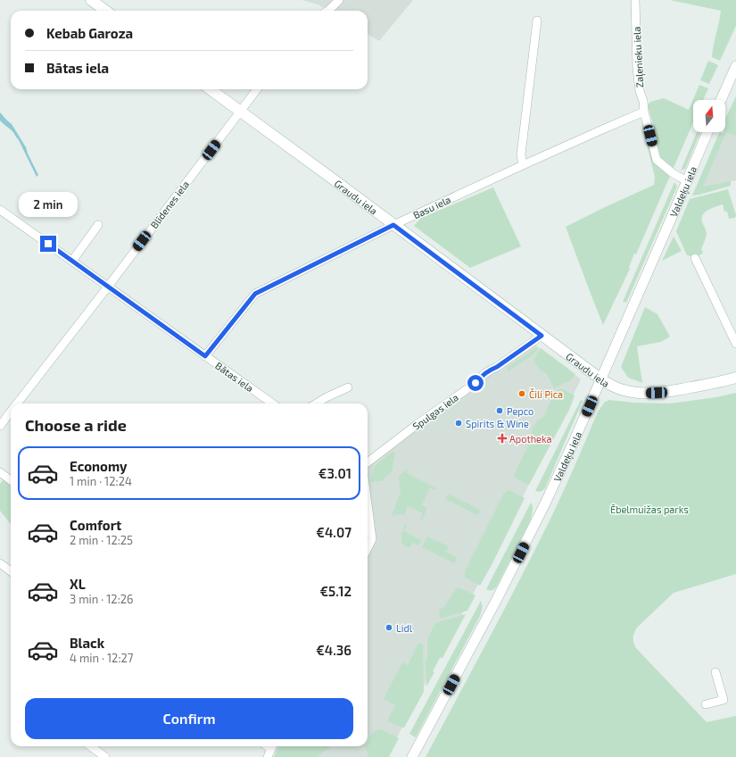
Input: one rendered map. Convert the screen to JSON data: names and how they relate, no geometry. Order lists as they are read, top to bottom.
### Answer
{
  "streets": {
    "main road": ["Graudu iela"],
    "street": [
      "Zaļenieku iela",
      "Valdeķu iela",
      "Blīdenes iela",
      "Basu iela",
      "Bātas iela",
      "Spulgas iela"
    ]
  },
  "crossings": [
    ["Zaļenieku iela", "Valdeķu iela"],
    ["Zaļenieku iela", "Basu iela"],
    ["Valdeķu iela", "Graudu iela"],
    ["Graudu iela", "Blīdenes iela"],
    ["Graudu iela", "Basu iela"],
    ["Graudu iela", "Spulgas iela"],
    ["Blīdenes iela", "Bātas iela"],
    ["Basu iela", "Bātas iela"]
  ],
  "parks": ["Ēbelmuižas parks"],
  "places": {
    "other": [
      "Čili Pica",
      "Pepco",
      "Spirits & Wine",
      "Lidl"
    ],
    "health": ["Apotheka"]
  },
  "north": "top",
  "page": {
    "banner": ["Kebab Garoza", "Bātas iela"],
    "bubble": "2 min",
    "heading": "Choose a ride",
    "list": [
      {
        "name": "Economy",
        "note": "1 min · 12:24",
        "value": "€3.01"
      },
      {
        "name": "Comfort",
        "note": "2 min · 12:25",
        "value": "€4.07"
      },
      {
        "name": "XL",
        "note": "3 min · 12:26",
        "value": "€5.12"
      },
      {
        "name": "Black",
        "note": "4 min · 12:27",
        "value": "€4.36"
      }
    ],
    "buttons": "Confirm"
  }
}
